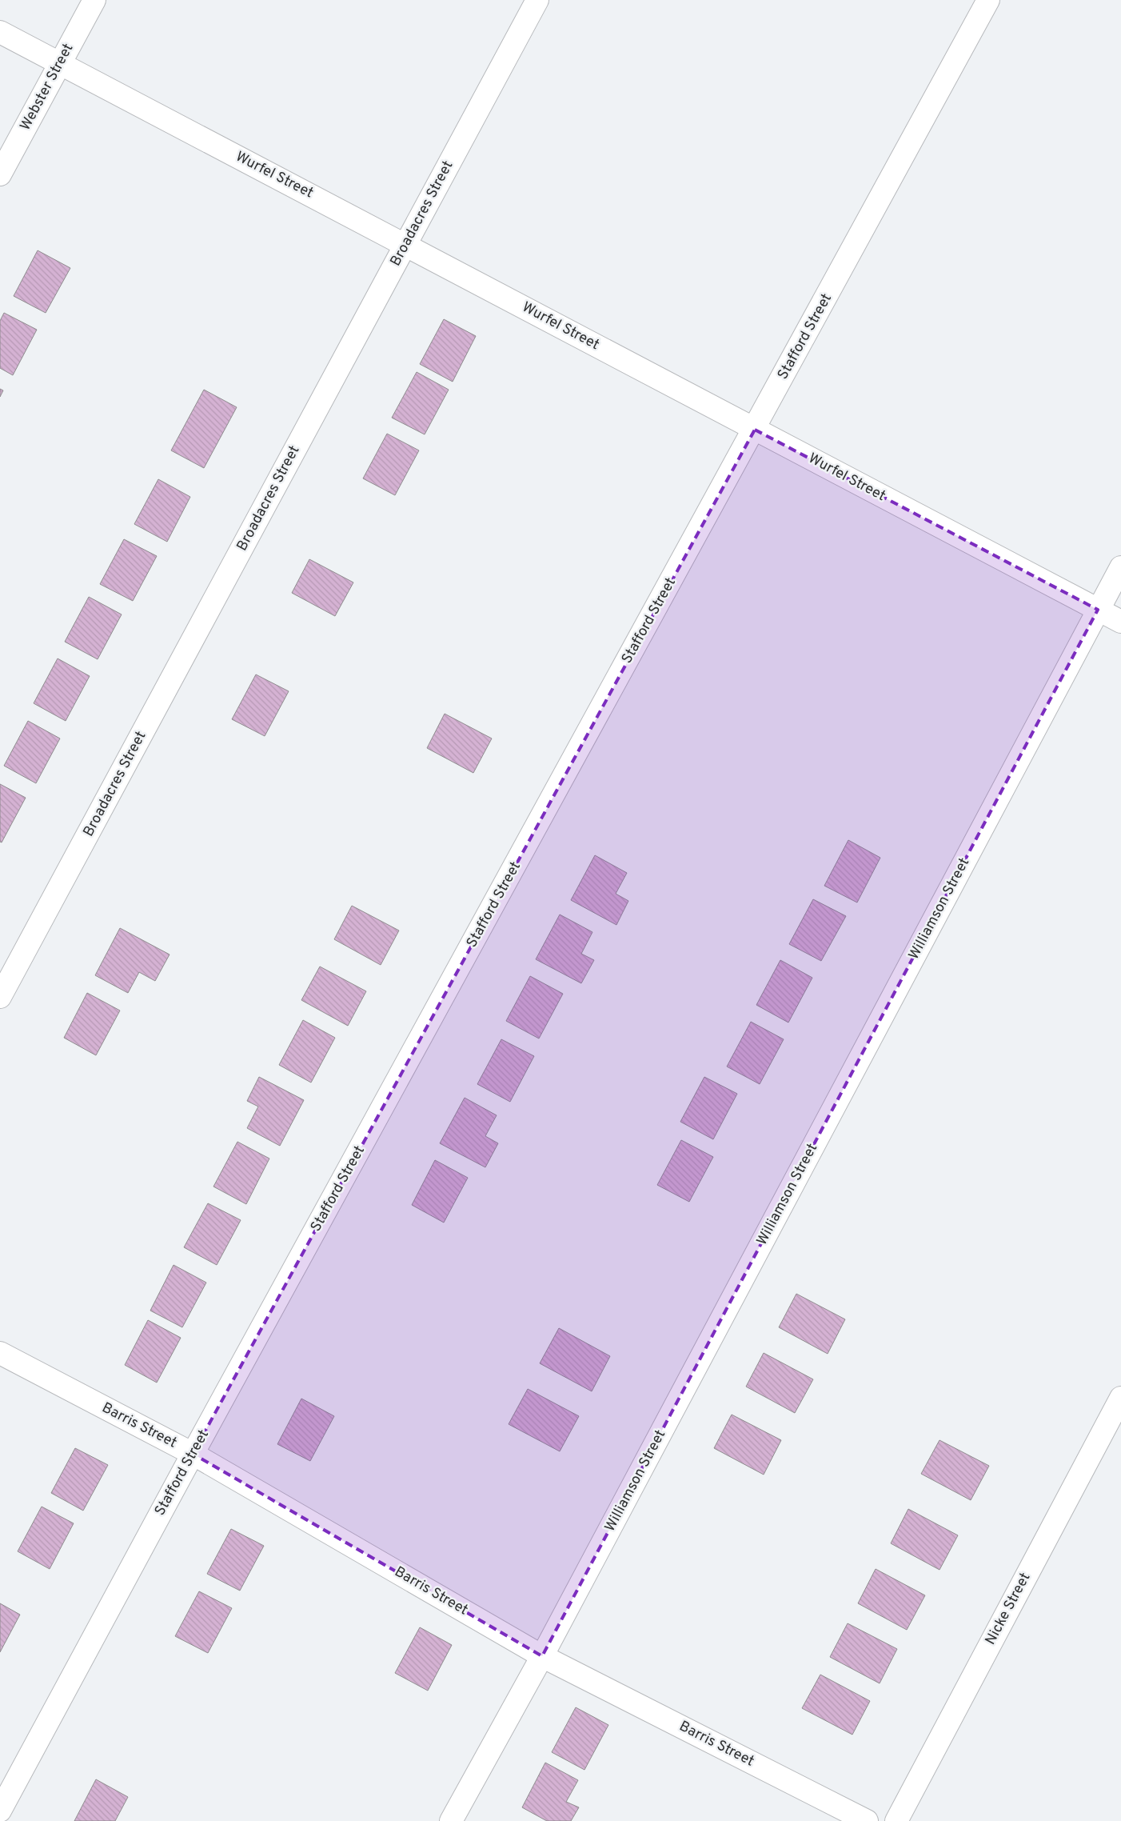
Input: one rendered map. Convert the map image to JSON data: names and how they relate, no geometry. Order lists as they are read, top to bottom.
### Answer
{
  "streets": {
    "street": [
      "Webster Street",
      "Wurfel Street",
      "Broadacres Street",
      "Stafford Street",
      "Williamson Street",
      "Barris Street",
      "Nicke Street"
    ]
  },
  "crossings": [
    ["Webster Street", "Wurfel Street"],
    ["Wurfel Street", "Broadacres Street"],
    ["Wurfel Street", "Stafford Street"],
    ["Wurfel Street", "Williamson Street"],
    ["Stafford Street", "Barris Street"],
    ["Williamson Street", "Barris Street"]
  ]
}
